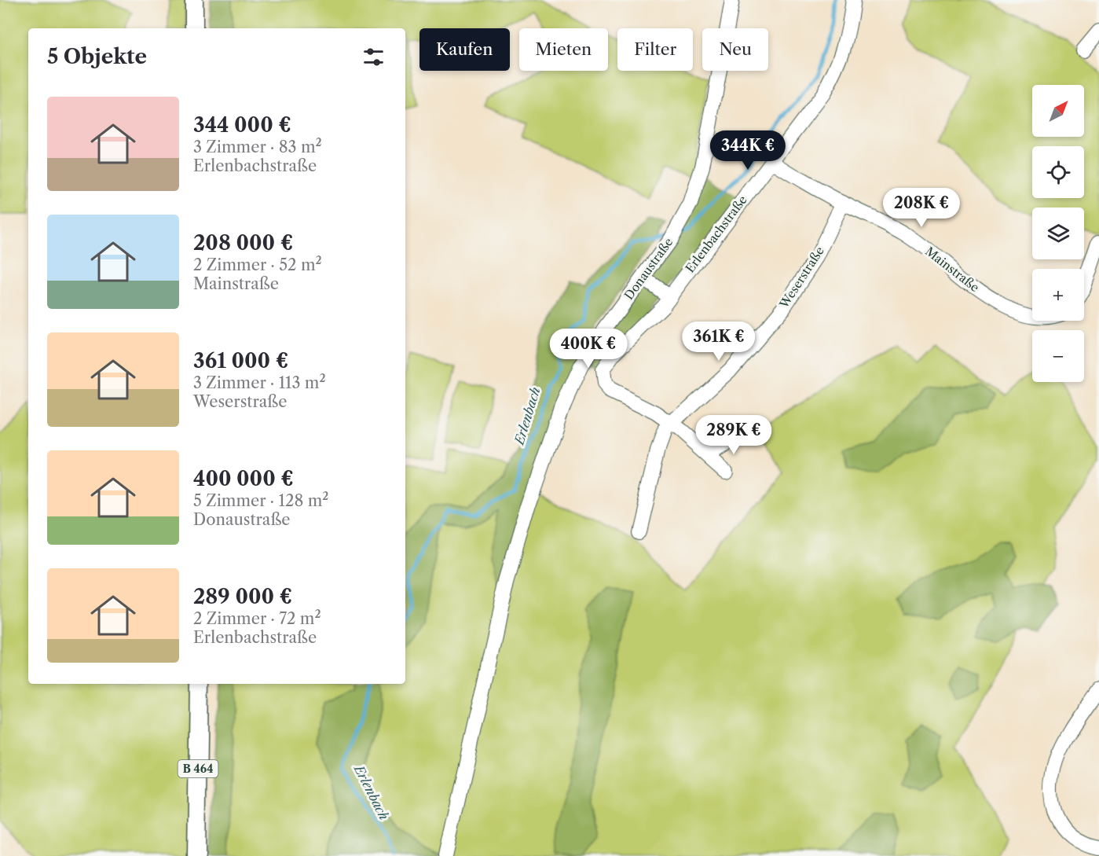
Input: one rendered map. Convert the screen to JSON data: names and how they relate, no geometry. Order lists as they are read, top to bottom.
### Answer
{
  "streets": {
    "main road": ["B 464"],
    "street": [
      "Erlenbachstraße",
      "Donaustraße",
      "Mainstraße",
      "Weserstraße"
    ]
  },
  "crossings": [
    ["Erlenbachstraße", "Mainstraße"],
    ["Erlenbachstraße", "Weserstraße"],
    ["Mainstraße", "Weserstraße"]
  ],
  "water": ["Erlenbach"],
  "north": "top right",
  "page": {
    "chip": [
      "Kaufen",
      "Mieten",
      "Filter",
      "Neu"
    ],
    "heading": "5 Objekte",
    "map_buttons": ["+", "−"],
    "list": [
      {
        "name": "344 000 €",
        "note": "3 Zimmer · 83 m² · Erlenbachstraße"
      },
      {
        "name": "208 000 €",
        "note": "2 Zimmer · 52 m² · Mainstraße"
      },
      {
        "name": "361 000 €",
        "note": "3 Zimmer · 113 m² · Weserstraße"
      },
      {
        "name": "400 000 €",
        "note": "5 Zimmer · 128 m² · Donaustraße"
      },
      {
        "name": "289 000 €",
        "note": "2 Zimmer · 72 m² · Erlenbachstraße"
      }
    ],
    "price": [
      "344K €",
      "208K €",
      "361K €",
      "400K €",
      "289K €"
    ]
  }
}
